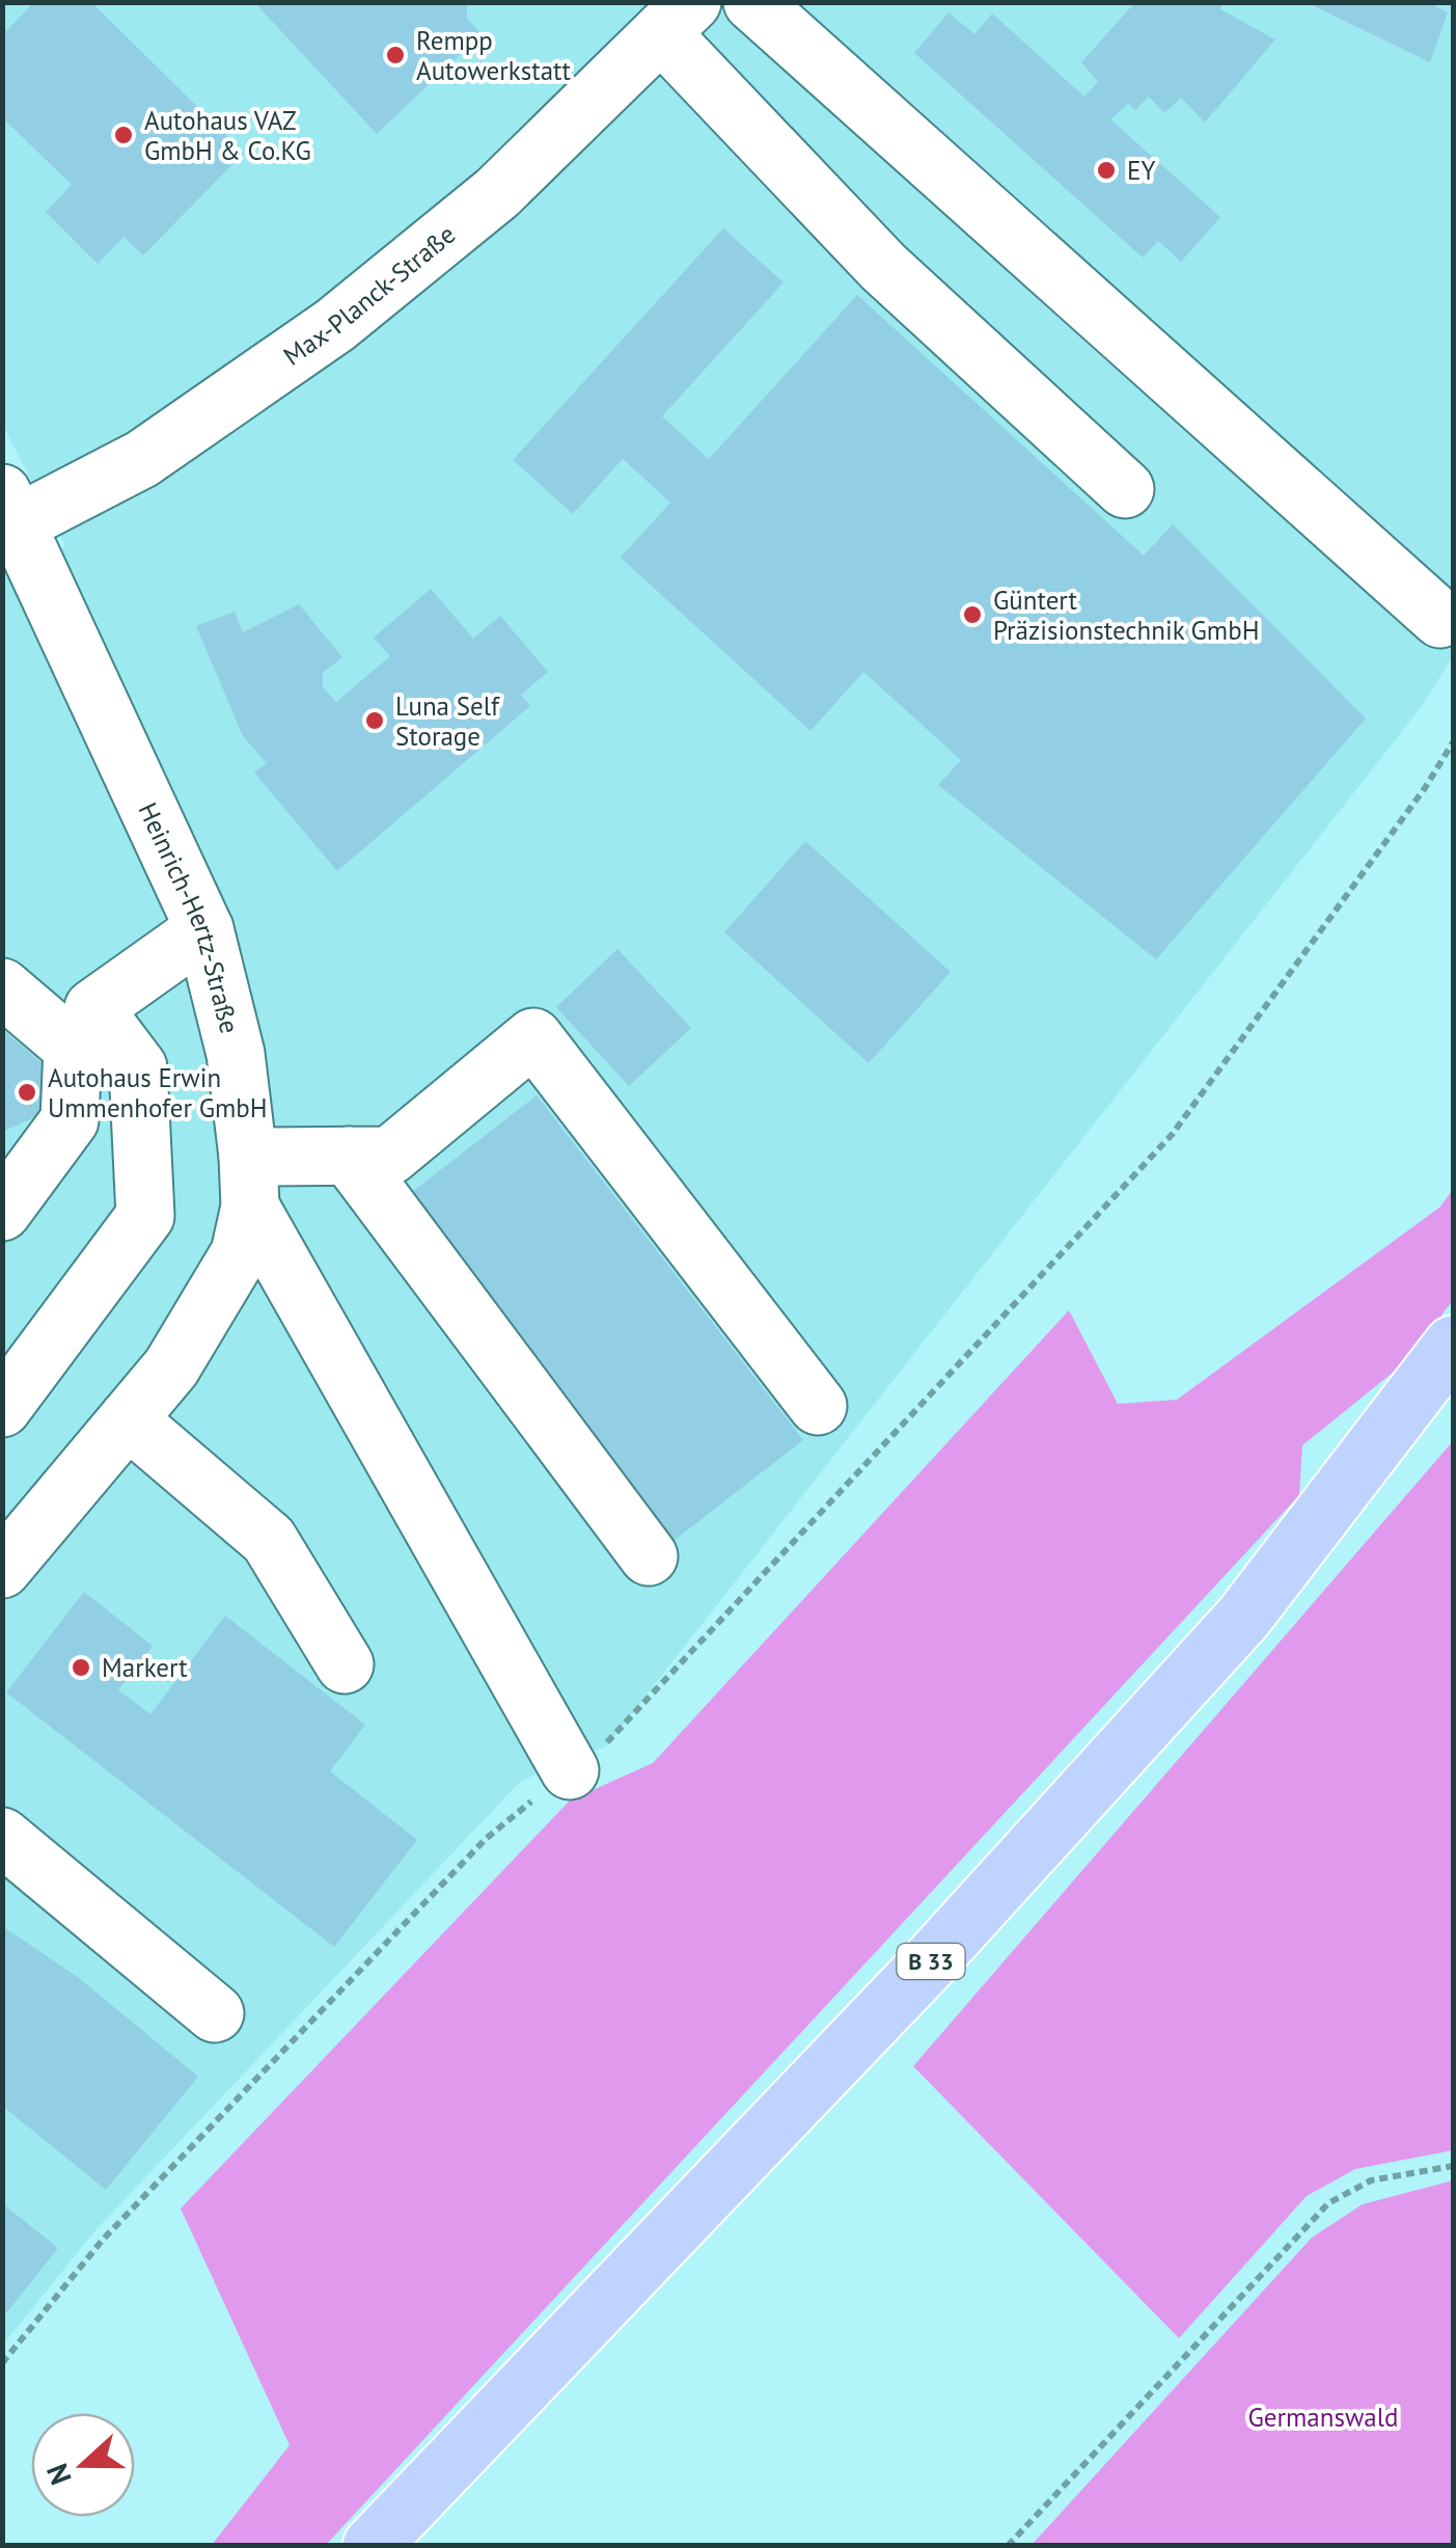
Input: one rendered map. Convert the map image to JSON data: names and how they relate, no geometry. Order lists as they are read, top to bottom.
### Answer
{
  "streets": {
    "main road": ["B 33"],
    "street": ["Max-Planck-Straße", "Heinrich-Hertz-Straße"]
  },
  "crossings": [
    ["Max-Planck-Straße", "Heinrich-Hertz-Straße"]
  ],
  "parks": ["Germanswald"],
  "places": [
    "Rempp Autowerkstatt",
    "Autohaus VAZ GmbH & Co.KG",
    "EY",
    "Güntert Präzisionstechnik GmbH",
    "Luna Self Storage",
    "Autohaus Erwin Ummenhofer GmbH",
    "Markert"
  ],
  "north": "left"
}
